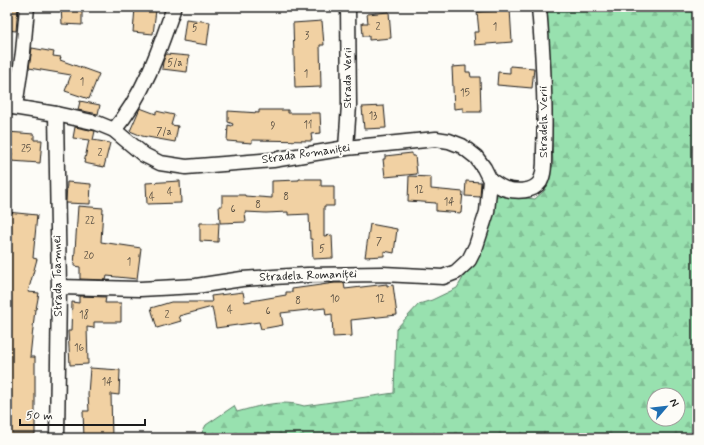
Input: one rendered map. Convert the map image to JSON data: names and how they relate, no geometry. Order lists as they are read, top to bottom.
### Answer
{
  "streets": {
    "street": [
      "Strada Verii",
      "Stradela Verii",
      "Strada Romaniței",
      "Strada Toamnei",
      "Stradela Romaniței"
    ]
  },
  "crossings": [
    ["Strada Verii", "Strada Romaniței"],
    ["Stradela Verii", "Strada Romaniței"],
    ["Stradela Verii", "Stradela Romaniței"],
    ["Strada Romaniței", "Strada Toamnei"],
    ["Strada Romaniței", "Stradela Romaniței"],
    ["Strada Toamnei", "Stradela Romaniței"]
  ],
  "house_numbers": [
    "2",
    "1",
    "5",
    "3",
    "5/a",
    "1",
    "1",
    "15",
    "13",
    "11",
    "9",
    "7/a",
    "25",
    "2",
    "12",
    "4",
    "4",
    "8",
    "14",
    "8",
    "6",
    "22",
    "7",
    "5",
    "20",
    "1",
    "10",
    "12",
    "8",
    "4",
    "6",
    "18",
    "2",
    "16",
    "14"
  ],
  "scale_bar": "50 m",
  "north": "top right"
}
